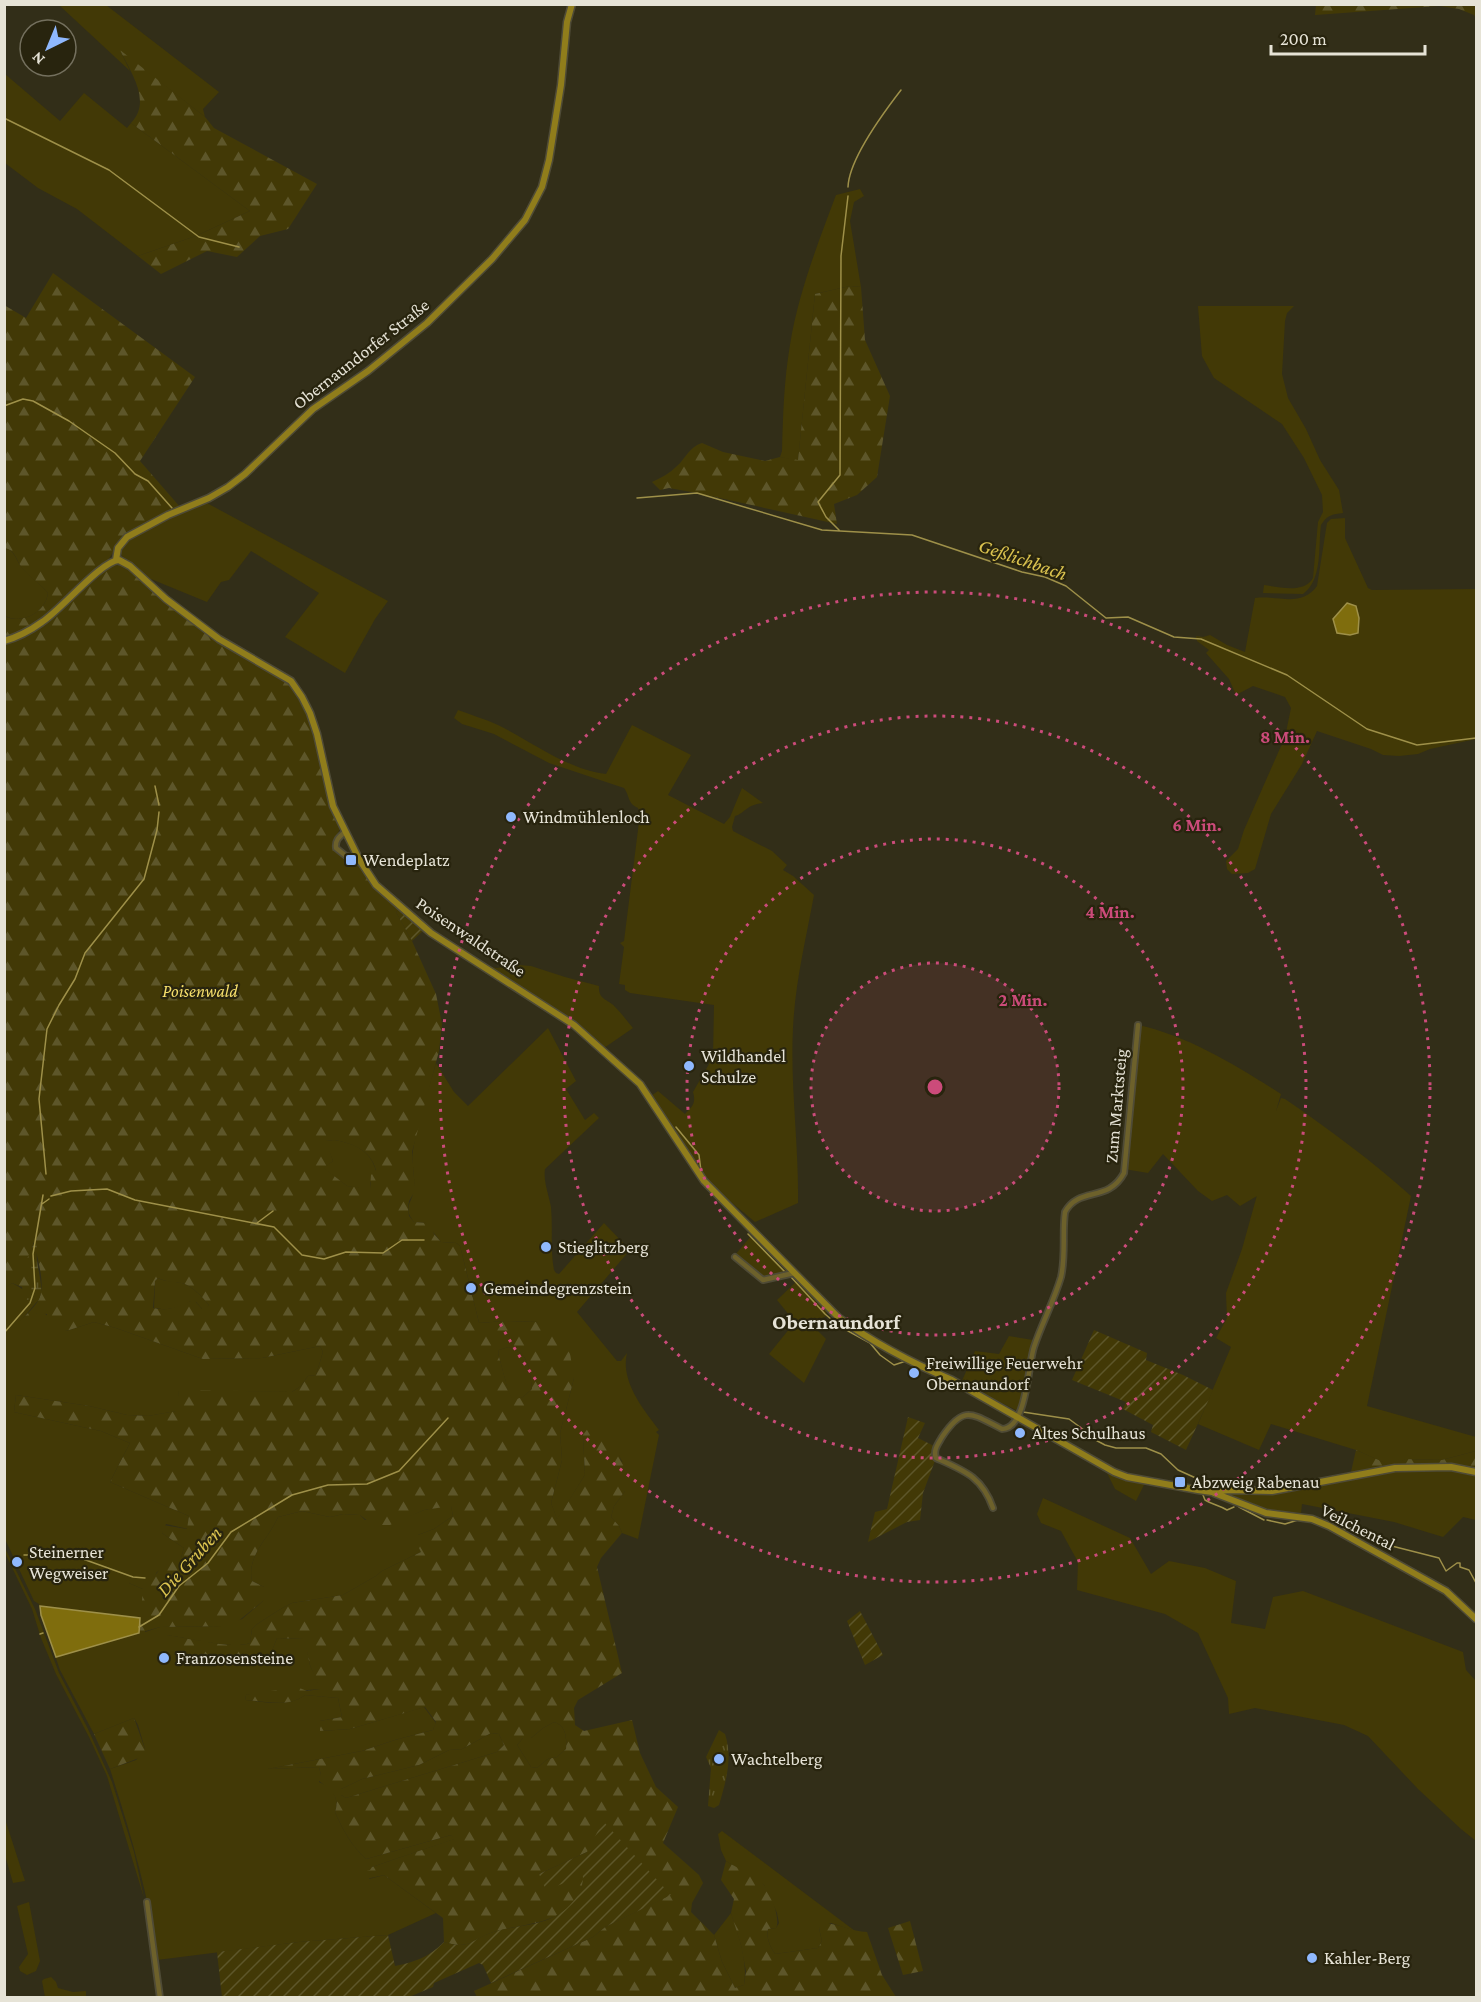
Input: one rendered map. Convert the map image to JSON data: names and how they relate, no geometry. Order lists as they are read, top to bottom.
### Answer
{
  "streets": {
    "street": [
      "Obernaundorfer Straße",
      "Poisenwaldstraße",
      "Zum Marktsteig",
      "Veilchental"
    ]
  },
  "crossings": [
    ["Obernaundorfer Straße", "Poisenwaldstraße"],
    ["Poisenwaldstraße", "Zum Marktsteig"],
    ["Poisenwaldstraße", "Veilchental"]
  ],
  "districts": ["Obernaundorf"],
  "water": ["Geßlichbach", "Die Gruben"],
  "parks": ["Poisenwald"],
  "places": {
    "other": [
      "Windmühlenloch",
      "Wildhandel Schulze",
      "Stieglitzberg",
      "Gemeindegrenzstein",
      "Freiwillige Feuerwehr Obernaundorf",
      "Altes Schulhaus",
      "Steinerner Wegweiser",
      "Franzosensteine",
      "Wachtelberg",
      "Kahler-Berg"
    ],
    "transit": ["Wendeplatz", "Abzweig Rabenau"]
  },
  "scale_bar": "200 m",
  "north": "bottom left",
  "rings": [
    "8 Min.",
    "6 Min.",
    "4 Min.",
    "2 Min."
  ]
}
